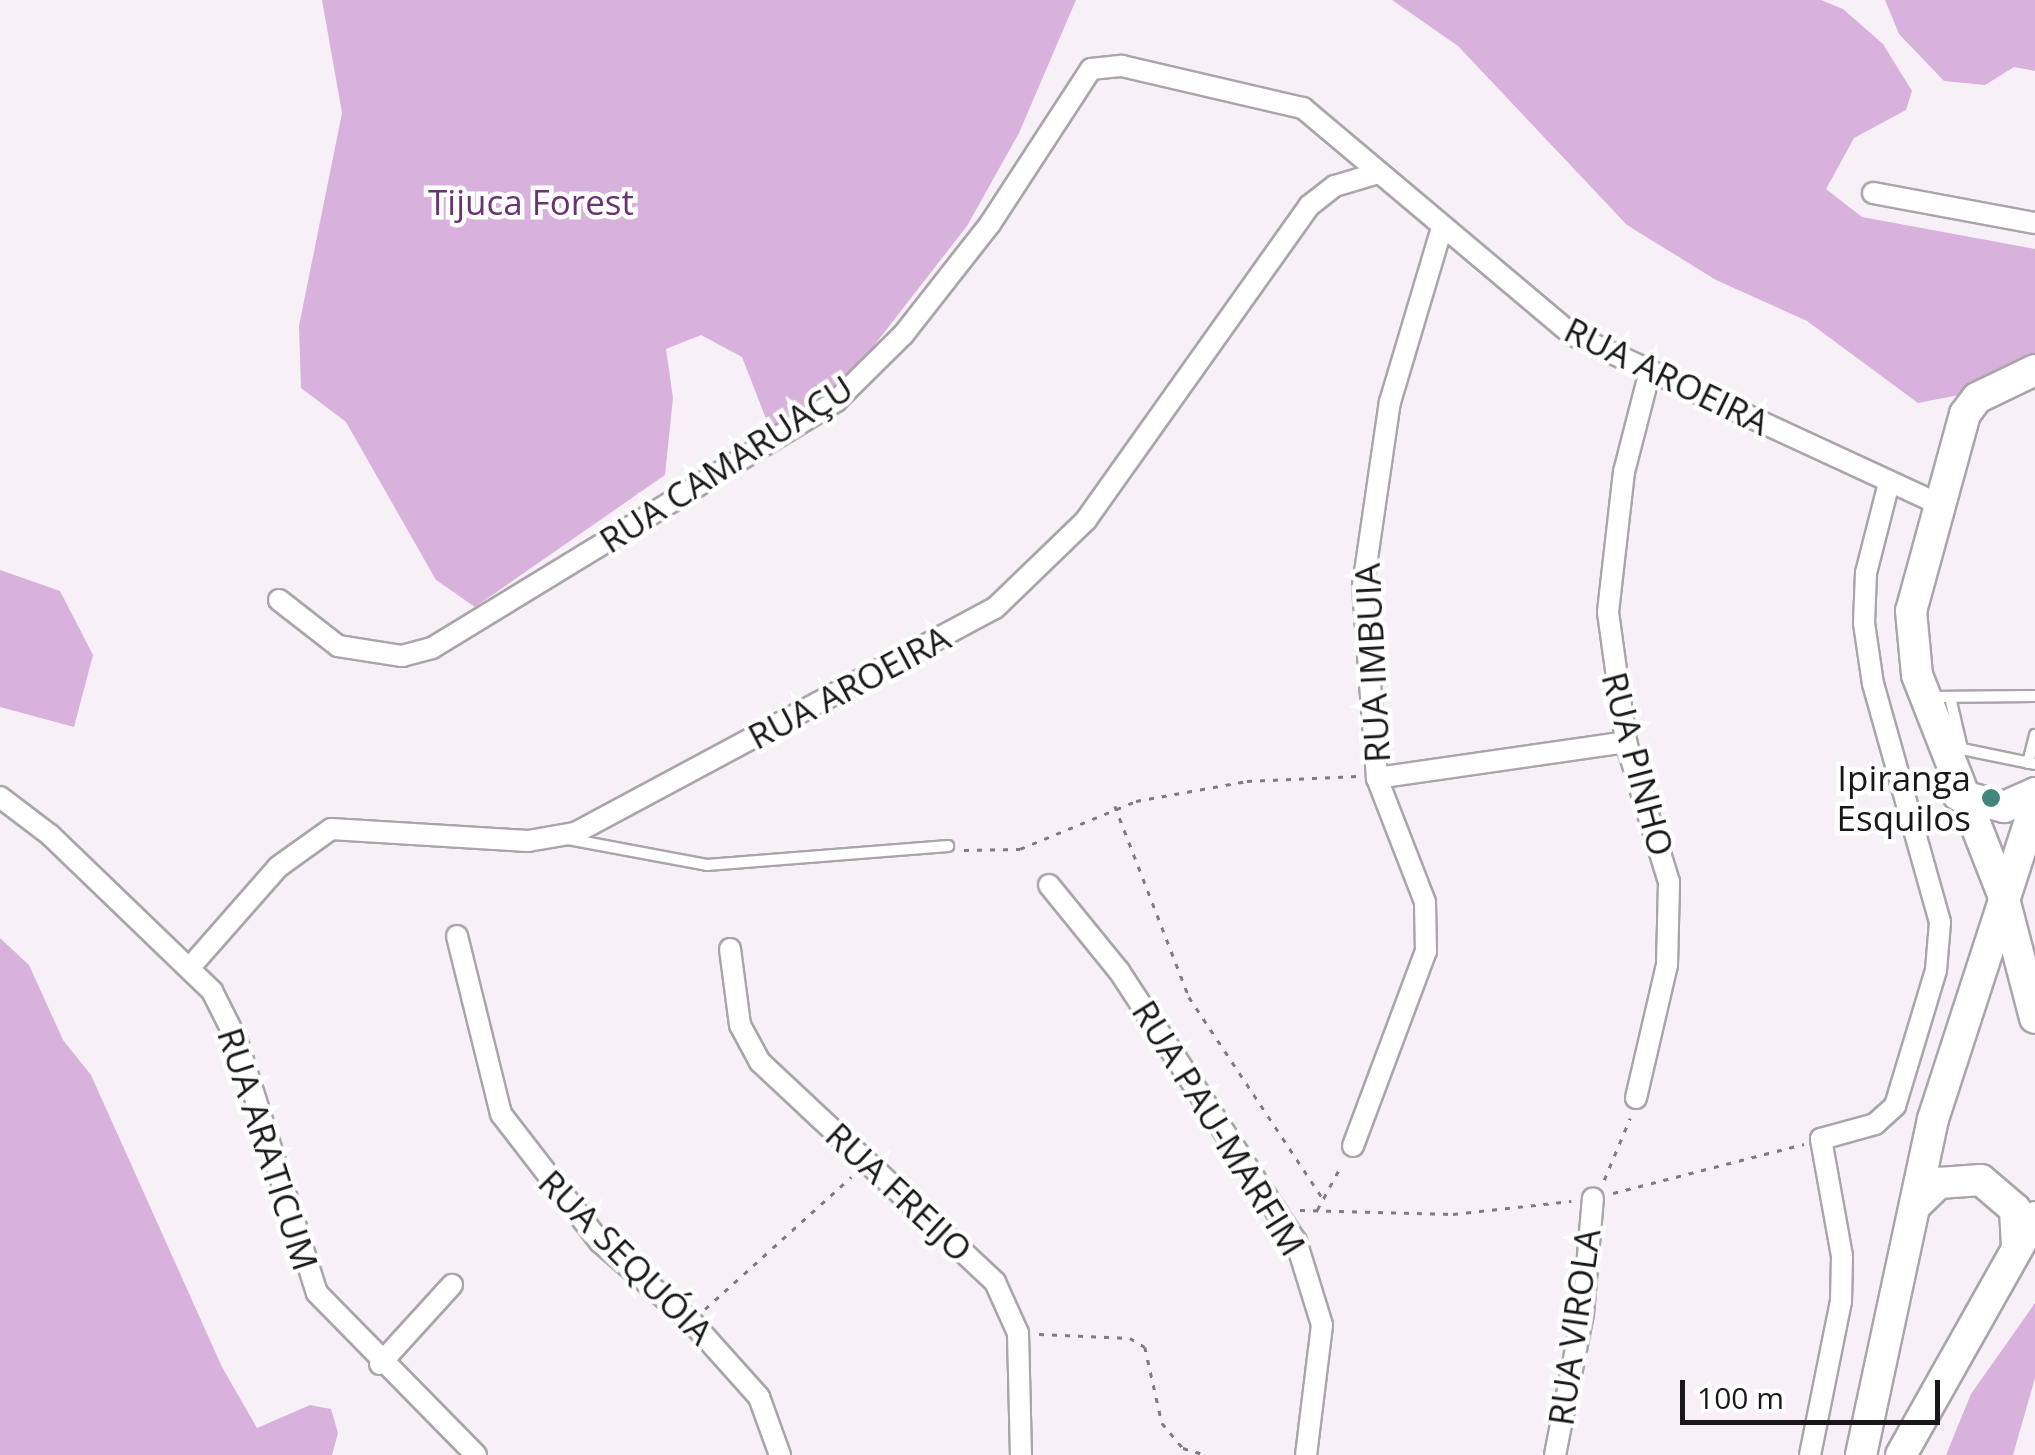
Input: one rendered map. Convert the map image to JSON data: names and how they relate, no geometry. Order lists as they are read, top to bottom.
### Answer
{
  "streets": {
    "street": [
      "RUA AROEIRA",
      "RUA CAMARUAÇU",
      "RUA IMBUIA",
      "RUA PINHO",
      "RUA PAU-MARFIM",
      "RUA ARATICUM",
      "RUA FREIJO",
      "RUA SEQUÓIA",
      "RUA VIROLA"
    ]
  },
  "crossings": [
    ["RUA AROEIRA", "RUA CAMARUAÇU"],
    ["RUA AROEIRA", "RUA IMBUIA"],
    ["RUA AROEIRA", "RUA PINHO"]
  ],
  "parks": ["Tijuca Forest"],
  "places": ["Ipiranga Esquilos"],
  "scale_bar": "100 m"
}
